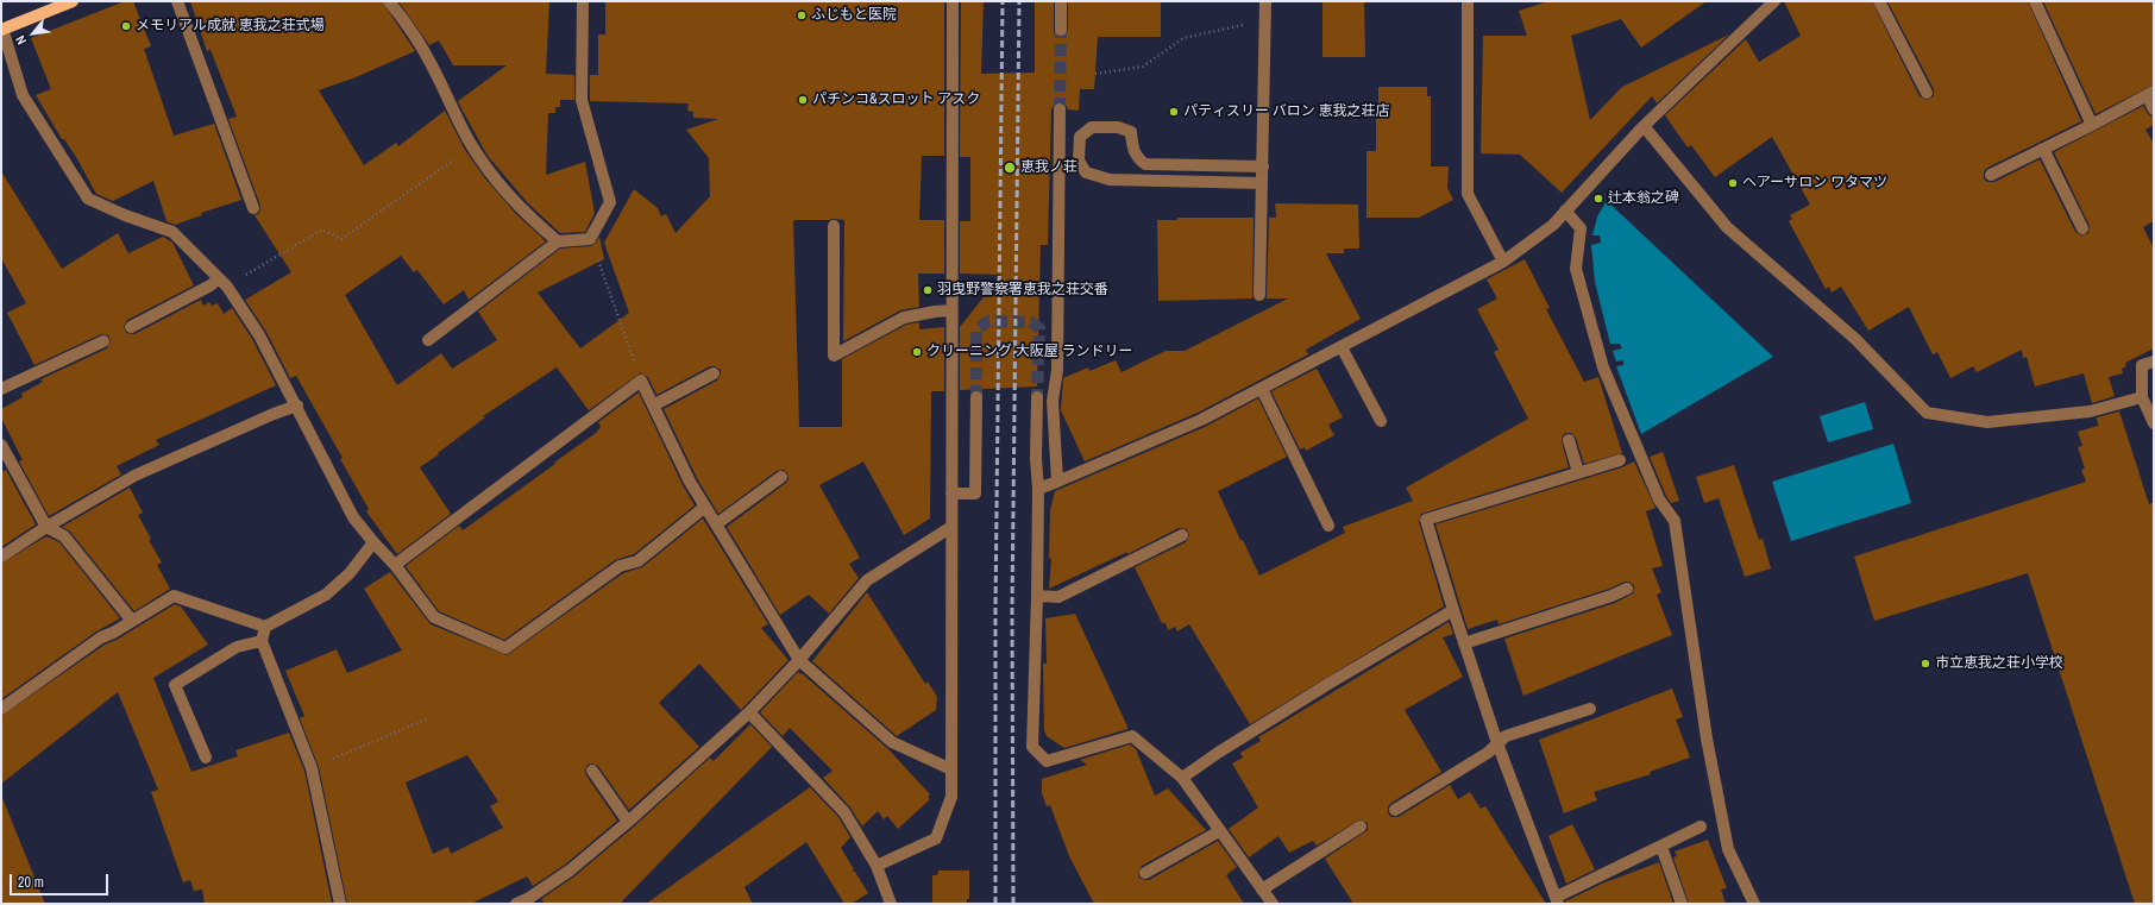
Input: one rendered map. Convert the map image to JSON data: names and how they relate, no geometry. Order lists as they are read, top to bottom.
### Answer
{
  "places": [
    "ふじもと医院",
    "メモリアル成就 恵我之荘式場",
    "パチンコ&スロット アスク",
    "パティスリー バロン 恵我之荘店",
    "恵我ノ荘",
    "ヘアーサロン ワタマツ",
    "辻本翁之碑",
    "羽曳野警察署恵我之荘交番",
    "クリーニング 大阪屋 ランドリー",
    "市立恵我之荘小学校"
  ],
  "scale_bar": "20 m",
  "north": "bottom left"
}
